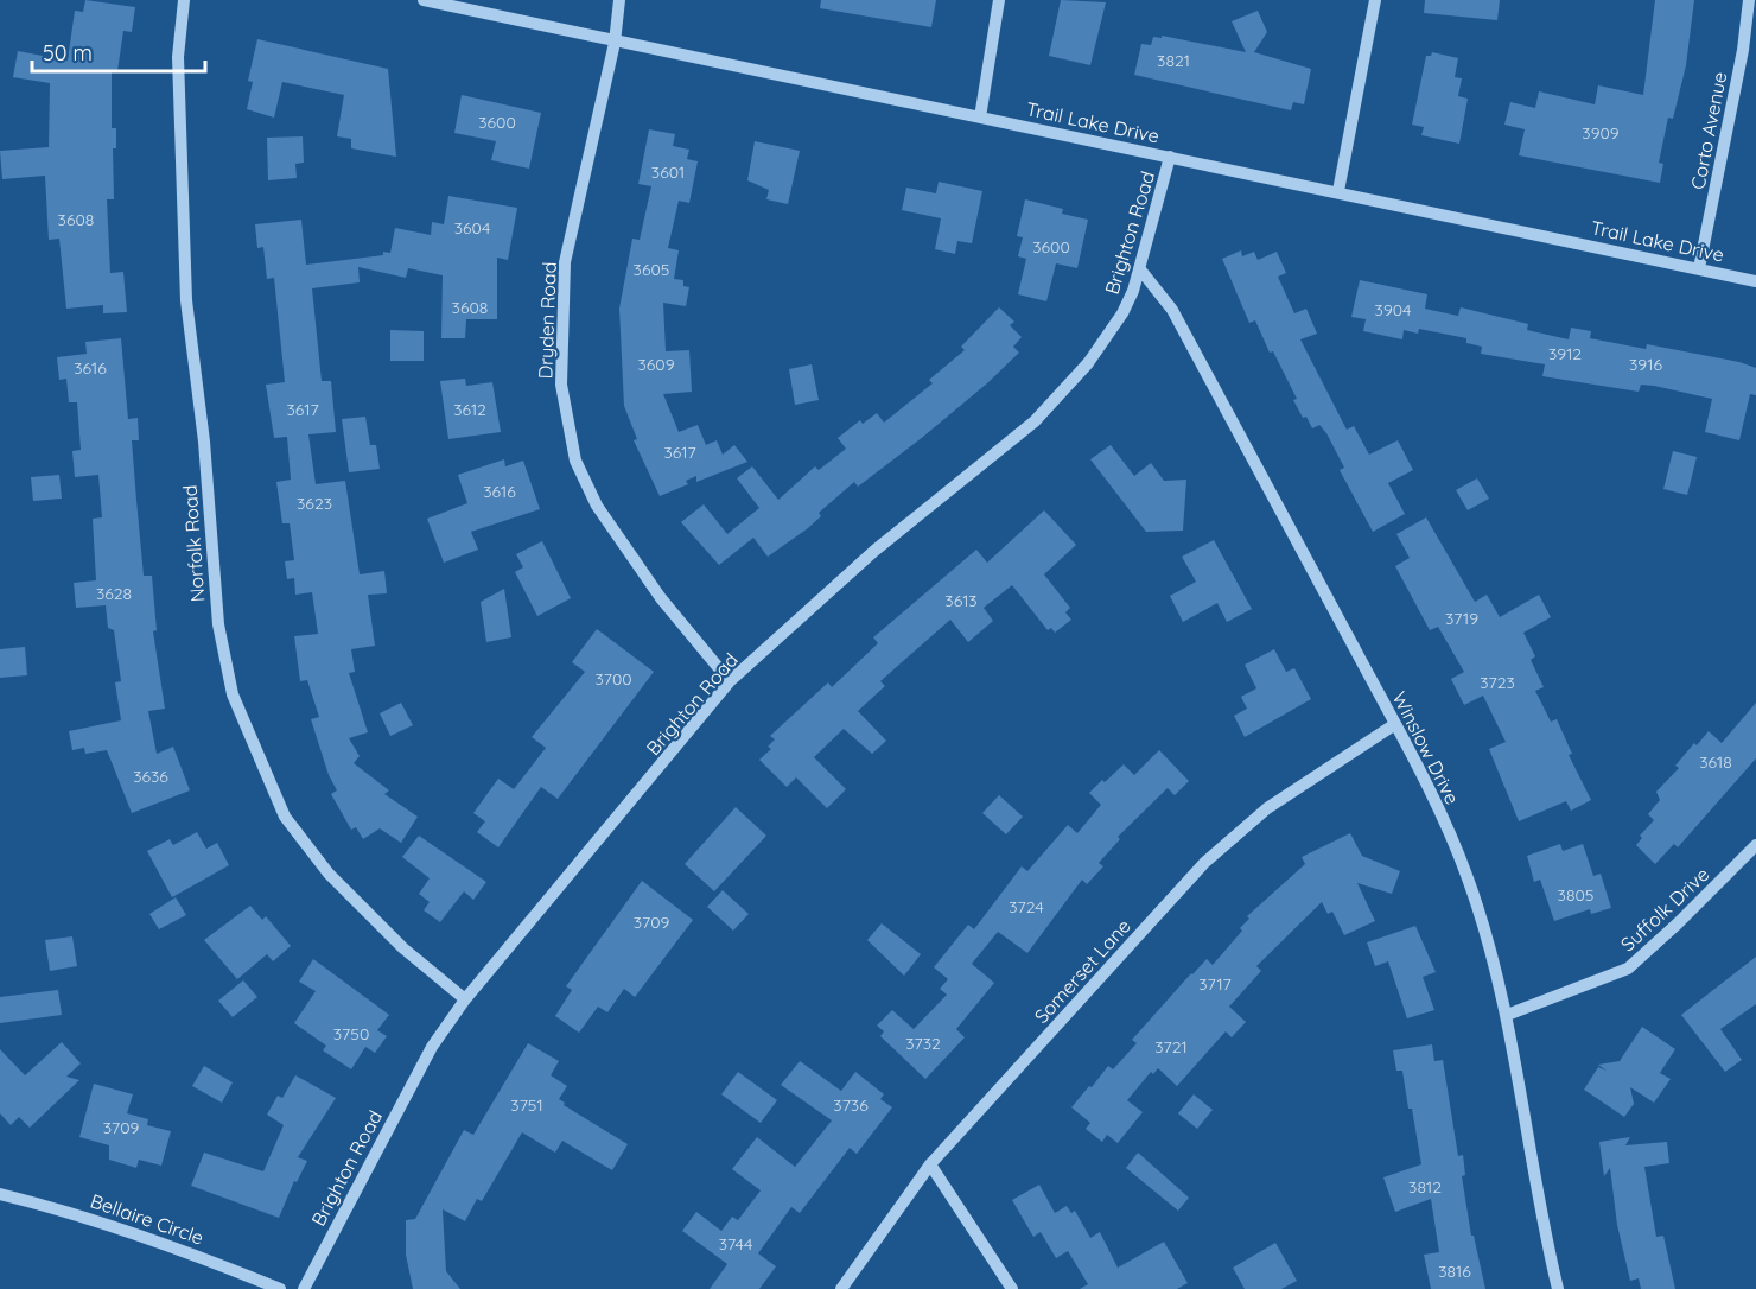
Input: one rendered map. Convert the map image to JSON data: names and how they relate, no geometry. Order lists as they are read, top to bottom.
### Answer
{
  "streets": {
    "street": [
      "Trail Lake Drive",
      "Corto Avenue",
      "Brighton Road",
      "Dryden Road",
      "Norfolk Road",
      "Winslow Drive",
      "Suffolk Drive",
      "Somerset Lane",
      "Bellaire Circle"
    ]
  },
  "crossings": [
    ["Trail Lake Drive", "Corto Avenue"],
    ["Trail Lake Drive", "Brighton Road"],
    ["Trail Lake Drive", "Dryden Road"],
    ["Brighton Road", "Dryden Road"],
    ["Brighton Road", "Norfolk Road"],
    ["Brighton Road", "Winslow Drive"],
    ["Winslow Drive", "Suffolk Drive"],
    ["Winslow Drive", "Somerset Lane"]
  ],
  "house_numbers": [
    "3821",
    "3600",
    "3909",
    "3601",
    "3608",
    "3604",
    "3600",
    "3605",
    "3608",
    "3904",
    "3912",
    "3609",
    "3916",
    "3616",
    "3617",
    "3612",
    "3617",
    "3616",
    "3623",
    "3628",
    "3613",
    "3719",
    "3700",
    "3723",
    "3618",
    "3636",
    "3805",
    "3724",
    "3709",
    "3717",
    "3750",
    "3732",
    "3721",
    "3751",
    "3736",
    "3709",
    "3812",
    "3744",
    "3816"
  ],
  "scale_bar": "50 m"
}
